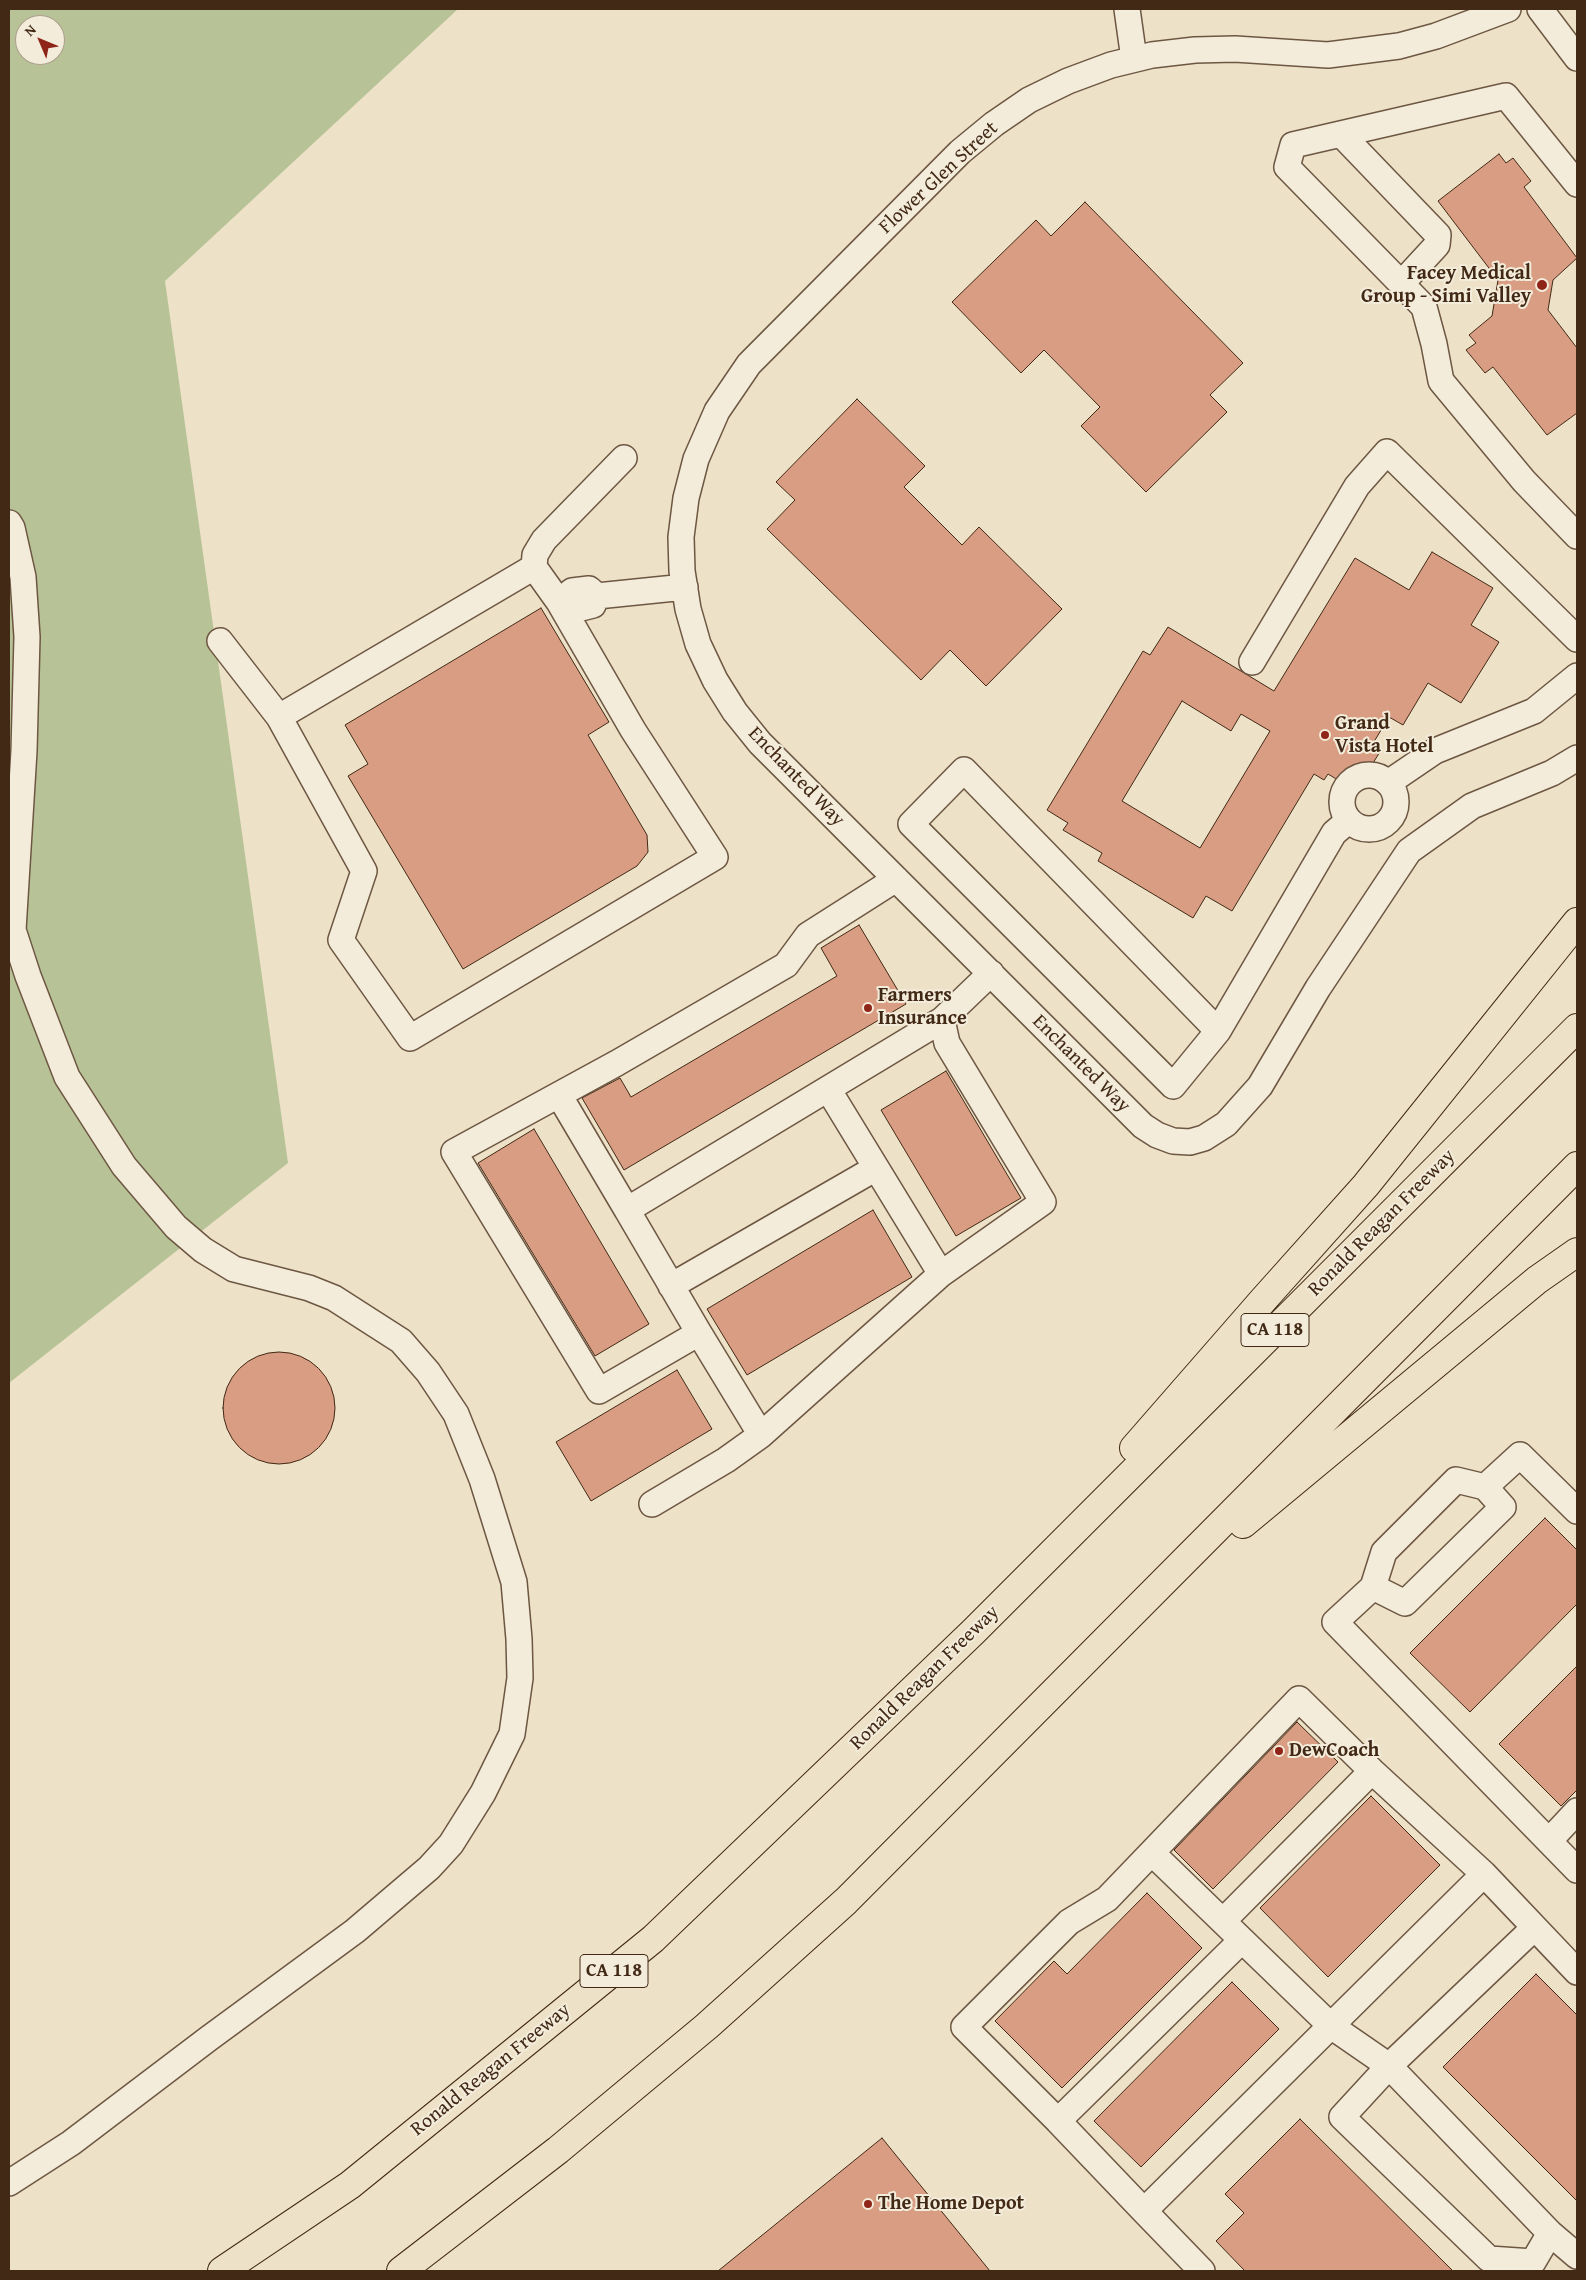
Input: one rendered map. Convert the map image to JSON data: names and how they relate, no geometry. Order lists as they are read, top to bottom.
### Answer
{
  "streets": {
    "highway": ["Ronald Reagan Freeway", "CA 118"],
    "street": ["Flower Glen Street", "Enchanted Way"]
  },
  "crossings": [
    ["Flower Glen Street", "Enchanted Way"]
  ],
  "places": [
    "Facey Medical Group - Simi Valley",
    "Grand Vista Hotel",
    "Farmers Insurance",
    "DewCoach",
    "The Home Depot"
  ],
  "north": "top left"
}
